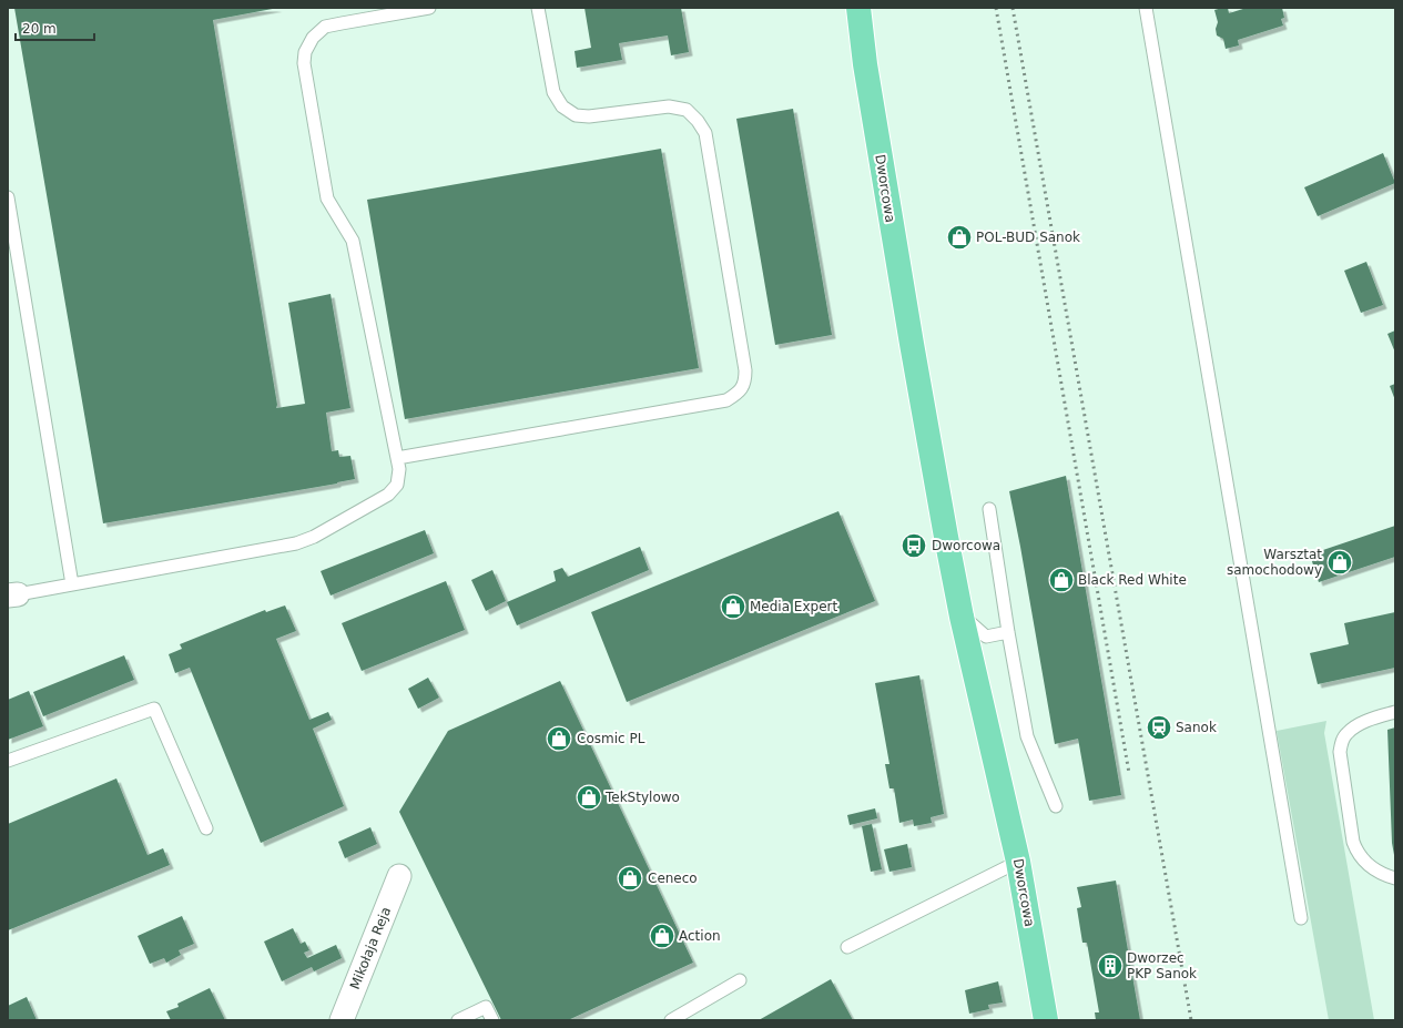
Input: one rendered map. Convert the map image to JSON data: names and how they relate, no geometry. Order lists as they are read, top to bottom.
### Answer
{
  "streets": {
    "main road": ["Dworcowa"],
    "street": ["Mikołaja Reja"]
  },
  "places": {
    "shop": [
      "POL-BUD Sanok",
      "Warsztat samochodowy",
      "Black Red White",
      "Media Expert",
      "Cosmic PL",
      "TekStylowo",
      "Ceneco",
      "Action"
    ],
    "bus stop": ["Dworcowa"],
    "station": ["Sanok"],
    "building": ["Dworzec PKP Sanok"]
  },
  "scale_bar": "20 m"
}
